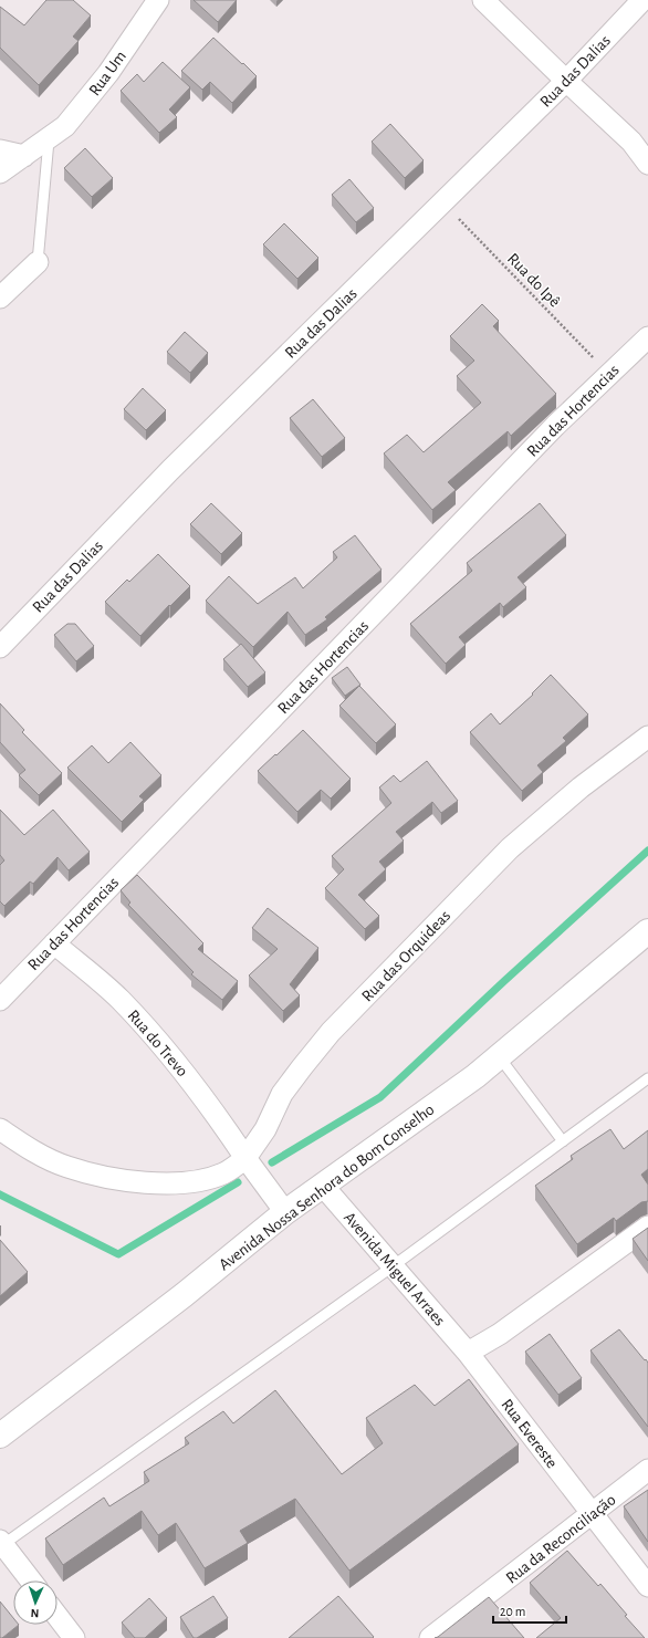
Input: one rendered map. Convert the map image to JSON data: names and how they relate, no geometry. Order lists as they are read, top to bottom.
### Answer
{
  "streets": {
    "main road": ["Avenida Nossa Senhora do Bom Conselho"],
    "street": [
      "Rua das Dalias",
      "Rua Um",
      "Rua das Hortencias",
      "Rua das Orquideas",
      "Rua do Trevo",
      "Avenida Miguel Arraes",
      "Rua Evereste",
      "Rua da Reconciliação"
    ],
    "path": ["Rua do Ipê"]
  },
  "crossings": [
    ["Rua das Dalias", "Rua do Ipê"],
    ["Rua do Ipê", "Rua das Hortencias"],
    ["Rua das Hortencias", "Rua do Trevo"],
    ["Rua das Orquideas", "Rua do Trevo"],
    ["Avenida Nossa Senhora do Bom Conselho", "Avenida Miguel Arraes"],
    ["Avenida Miguel Arraes", "Rua Evereste"],
    ["Rua Evereste", "Rua da Reconciliação"]
  ],
  "scale_bar": "20 m",
  "north": "bottom"
}
